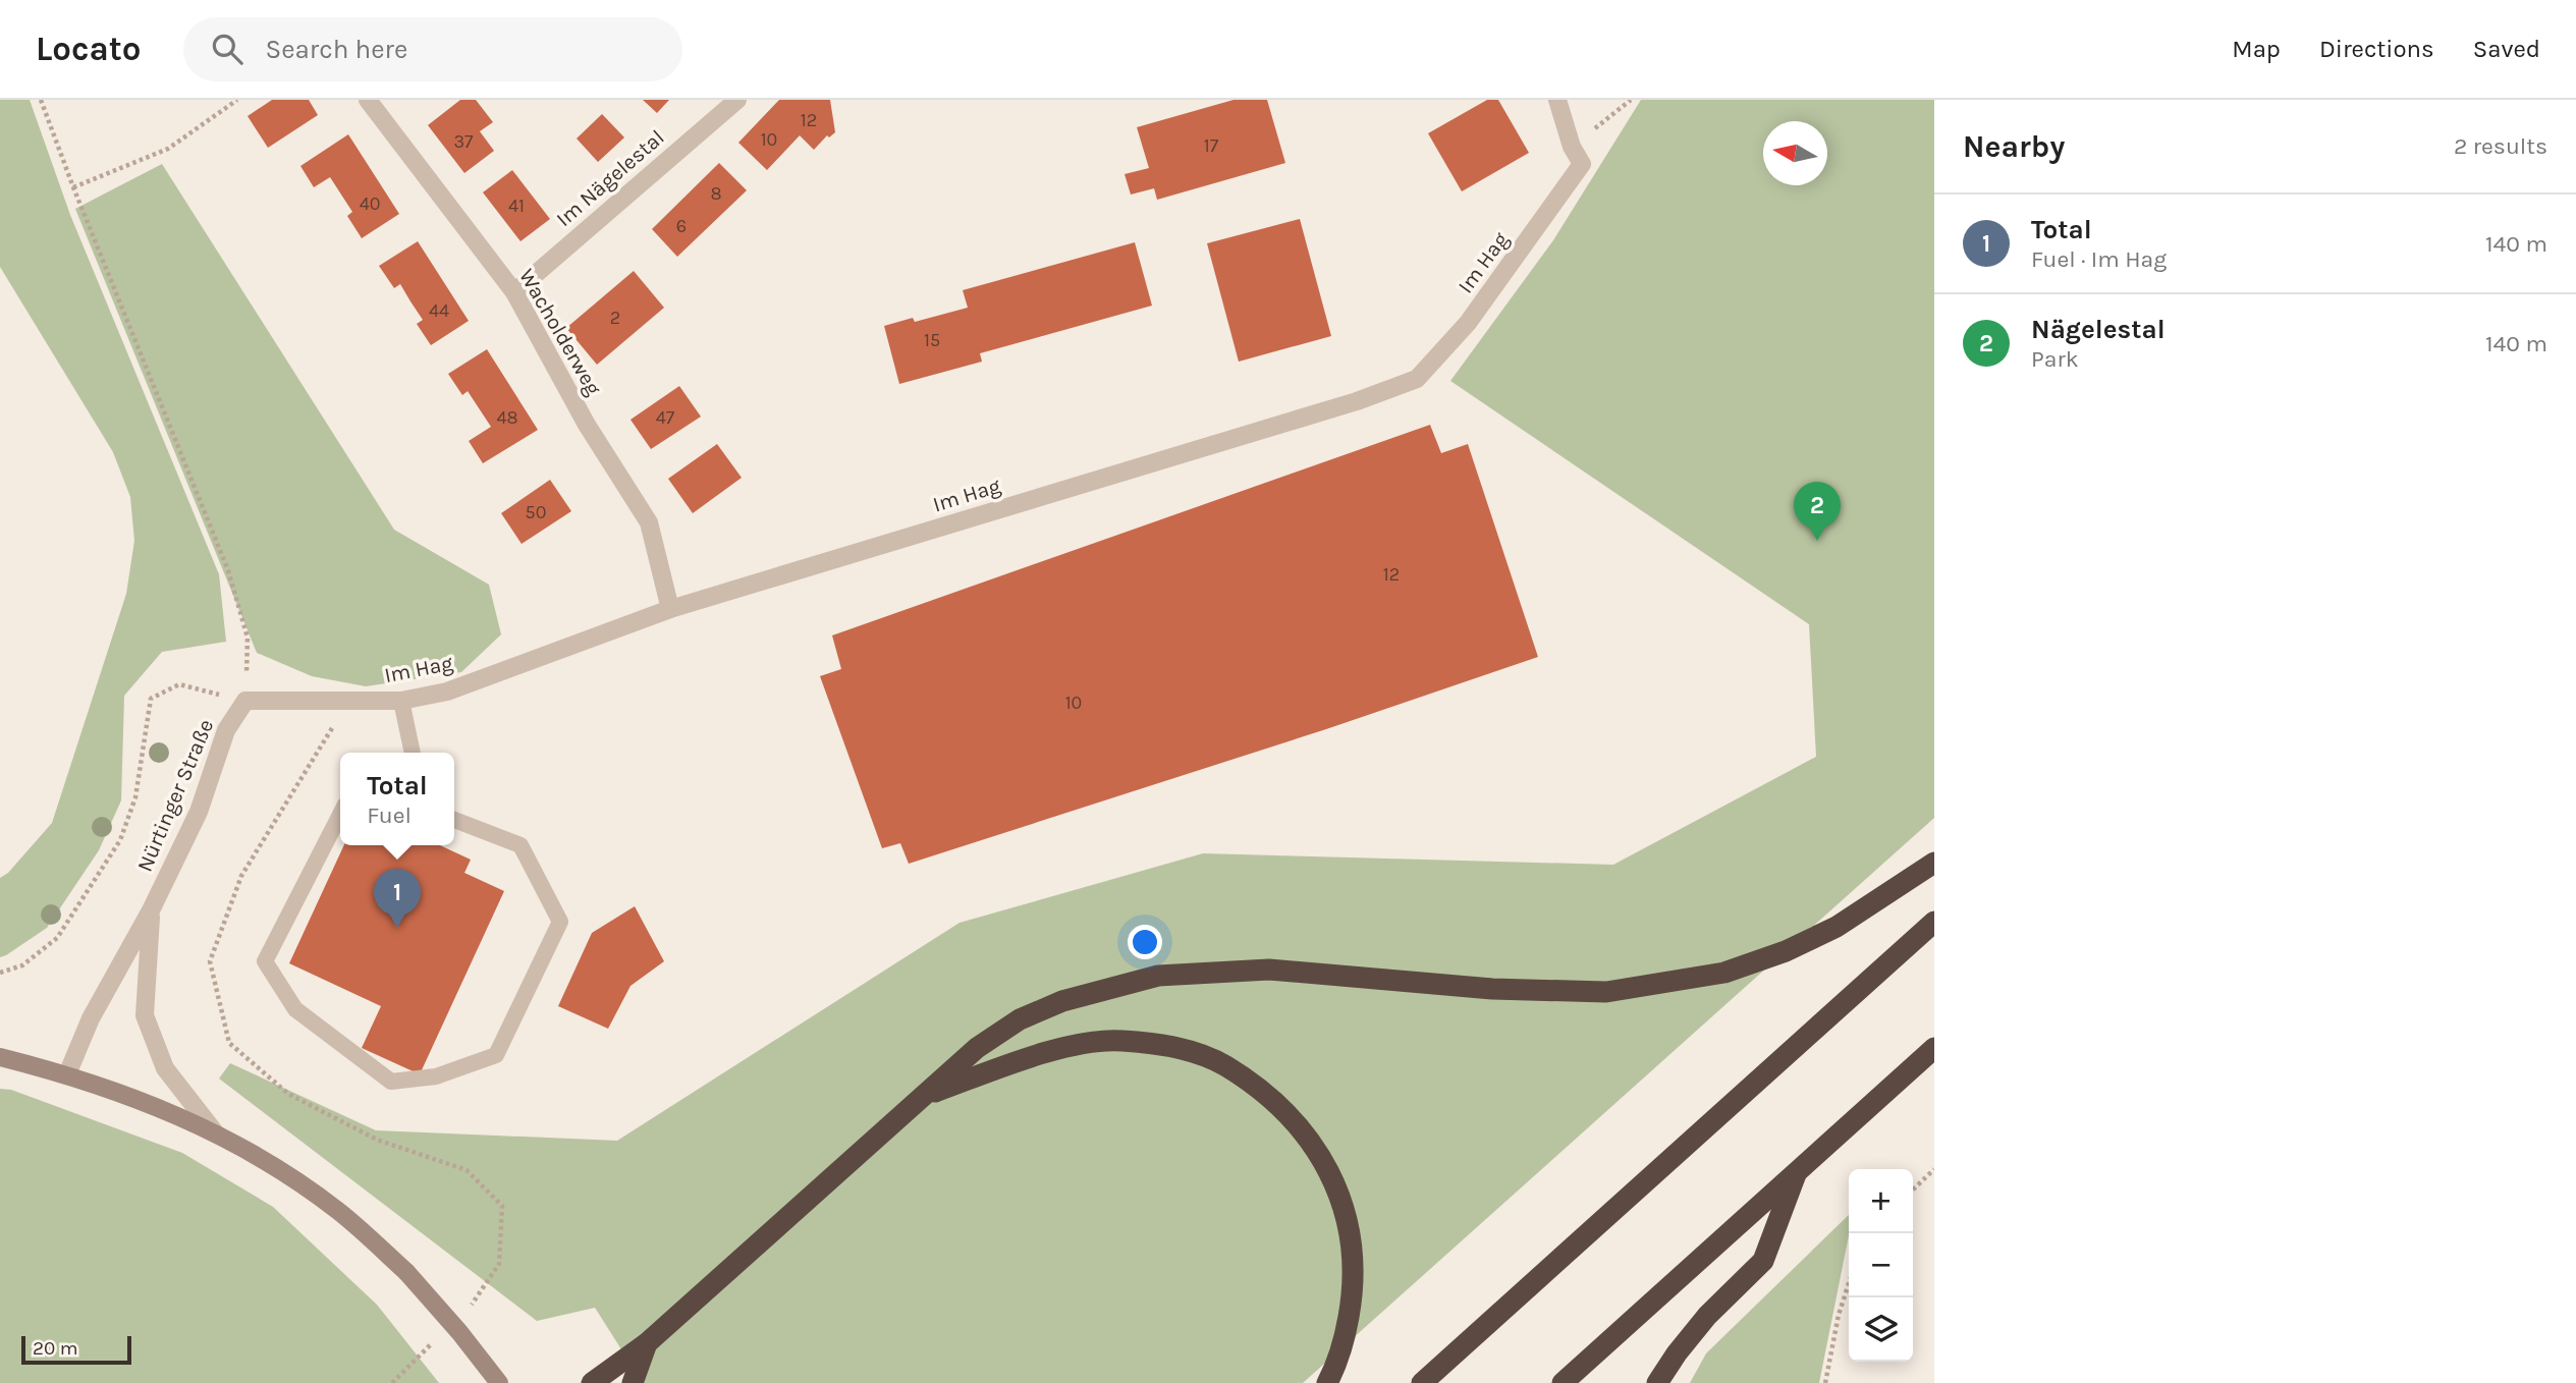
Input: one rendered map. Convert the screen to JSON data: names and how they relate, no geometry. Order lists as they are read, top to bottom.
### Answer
{
  "streets": {
    "main road": ["Nürtinger Straße"],
    "street": ["Im Nägelestal", "Im Hag", "Wacholderweg"]
  },
  "crossings": [
    ["Im Nägelestal", "Wacholderweg"],
    ["Im Hag", "Wacholderweg"],
    ["Im Hag", "Nürtinger Straße"]
  ],
  "house_numbers": [
    "12",
    "10",
    "37",
    "17",
    "8",
    "40",
    "41",
    "6",
    "44",
    "2",
    "15",
    "48",
    "47",
    "50",
    "12",
    "10"
  ],
  "scale_bar": "20 m",
  "north": "left",
  "page": {
    "header": "Locato",
    "search": "Search here",
    "nav": ["Map", "Directions", "Saved"],
    "heading": ["Nearby", "2 results"],
    "list": [
      {
        "mark": "1",
        "name": "Total",
        "note": "Fuel · Im Hag",
        "value": "140 m"
      },
      {
        "mark": "2",
        "name": "Nägelestal",
        "note": "Park",
        "value": "140 m"
      }
    ],
    "pins": ["2", "1"],
    "popup": ["Total", "Fuel"],
    "map_buttons": ["+", "−"],
    "scale": "20 m"
  }
}
